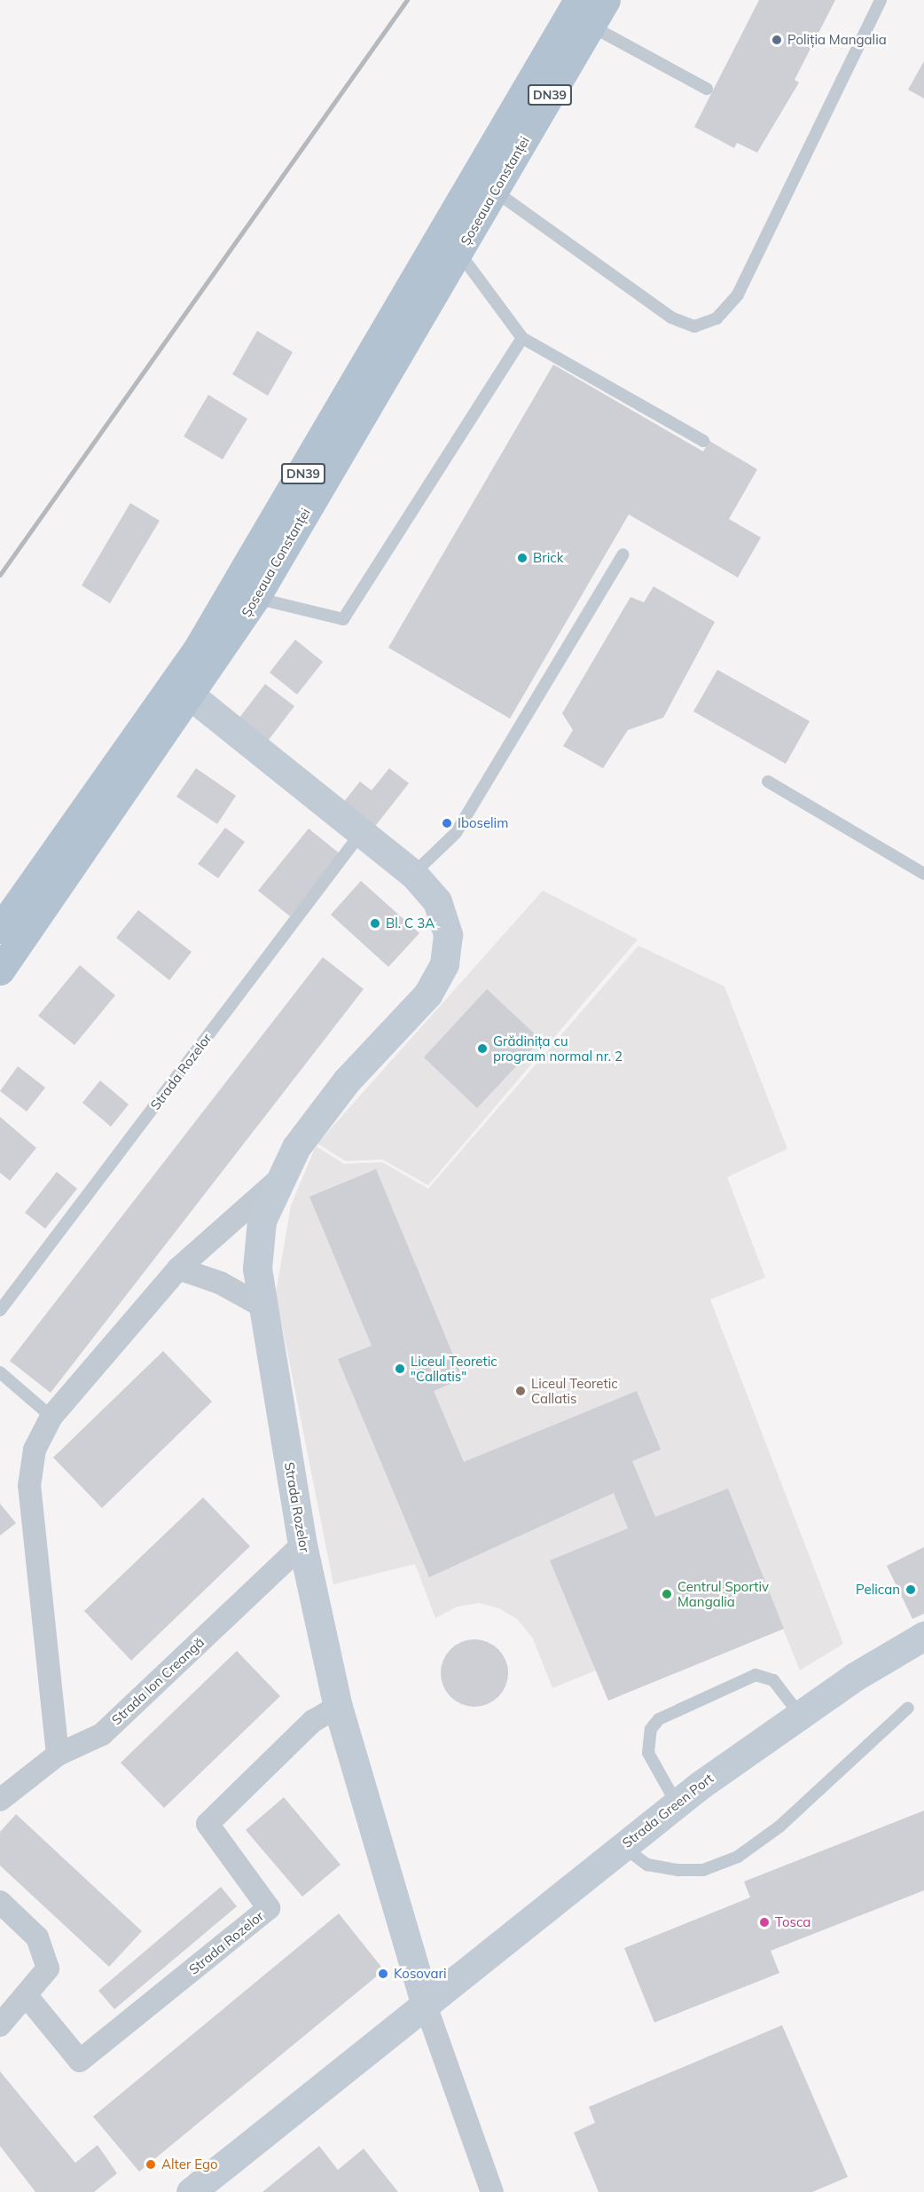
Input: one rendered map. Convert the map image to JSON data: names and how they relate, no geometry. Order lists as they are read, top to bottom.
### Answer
{
  "streets": {
    "main road": ["DN39", "Șoseaua Constanței"],
    "street": ["Strada Rozelor", "Strada Ion Creangă", "Strada Green Port"]
  },
  "crossings": [
    ["Șoseaua Constanței", "Strada Rozelor"],
    ["Strada Rozelor", "Strada Ion Creangă"],
    ["Strada Rozelor", "Strada Green Port"]
  ],
  "places": [
    "Poliția Mangalia",
    "Brick",
    "Iboselim",
    "Bl. C 3A",
    "Grădinița cu program normal nr. 2",
    "Liceul Teoretic \"Callatis\"",
    "Liceul Teoretic Callatis",
    "Pelican",
    "Centrul Sportiv Mangalia",
    "Tosca",
    "Kosovari",
    "Alter Ego"
  ]
}
